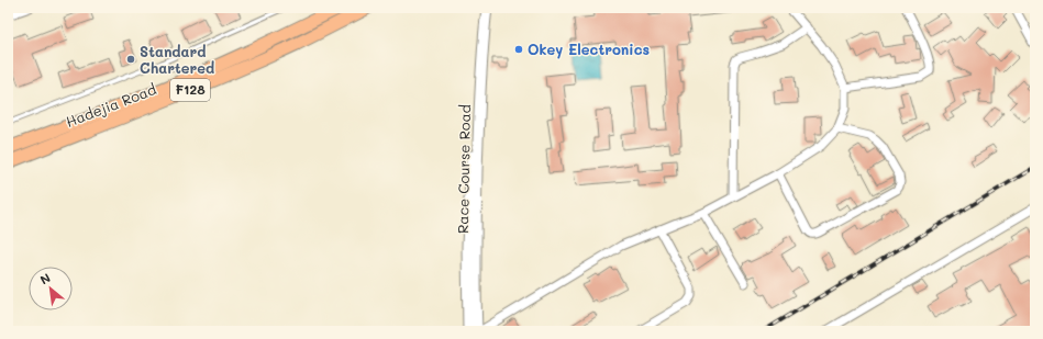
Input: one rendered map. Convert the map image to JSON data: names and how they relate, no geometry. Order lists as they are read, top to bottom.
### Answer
{
  "streets": {
    "main road": ["F128", "Hadejia Road"],
    "street": ["Race Course Road"]
  },
  "places": ["Okey Electronics", "Standard Chartered"],
  "north": "top left"
}
